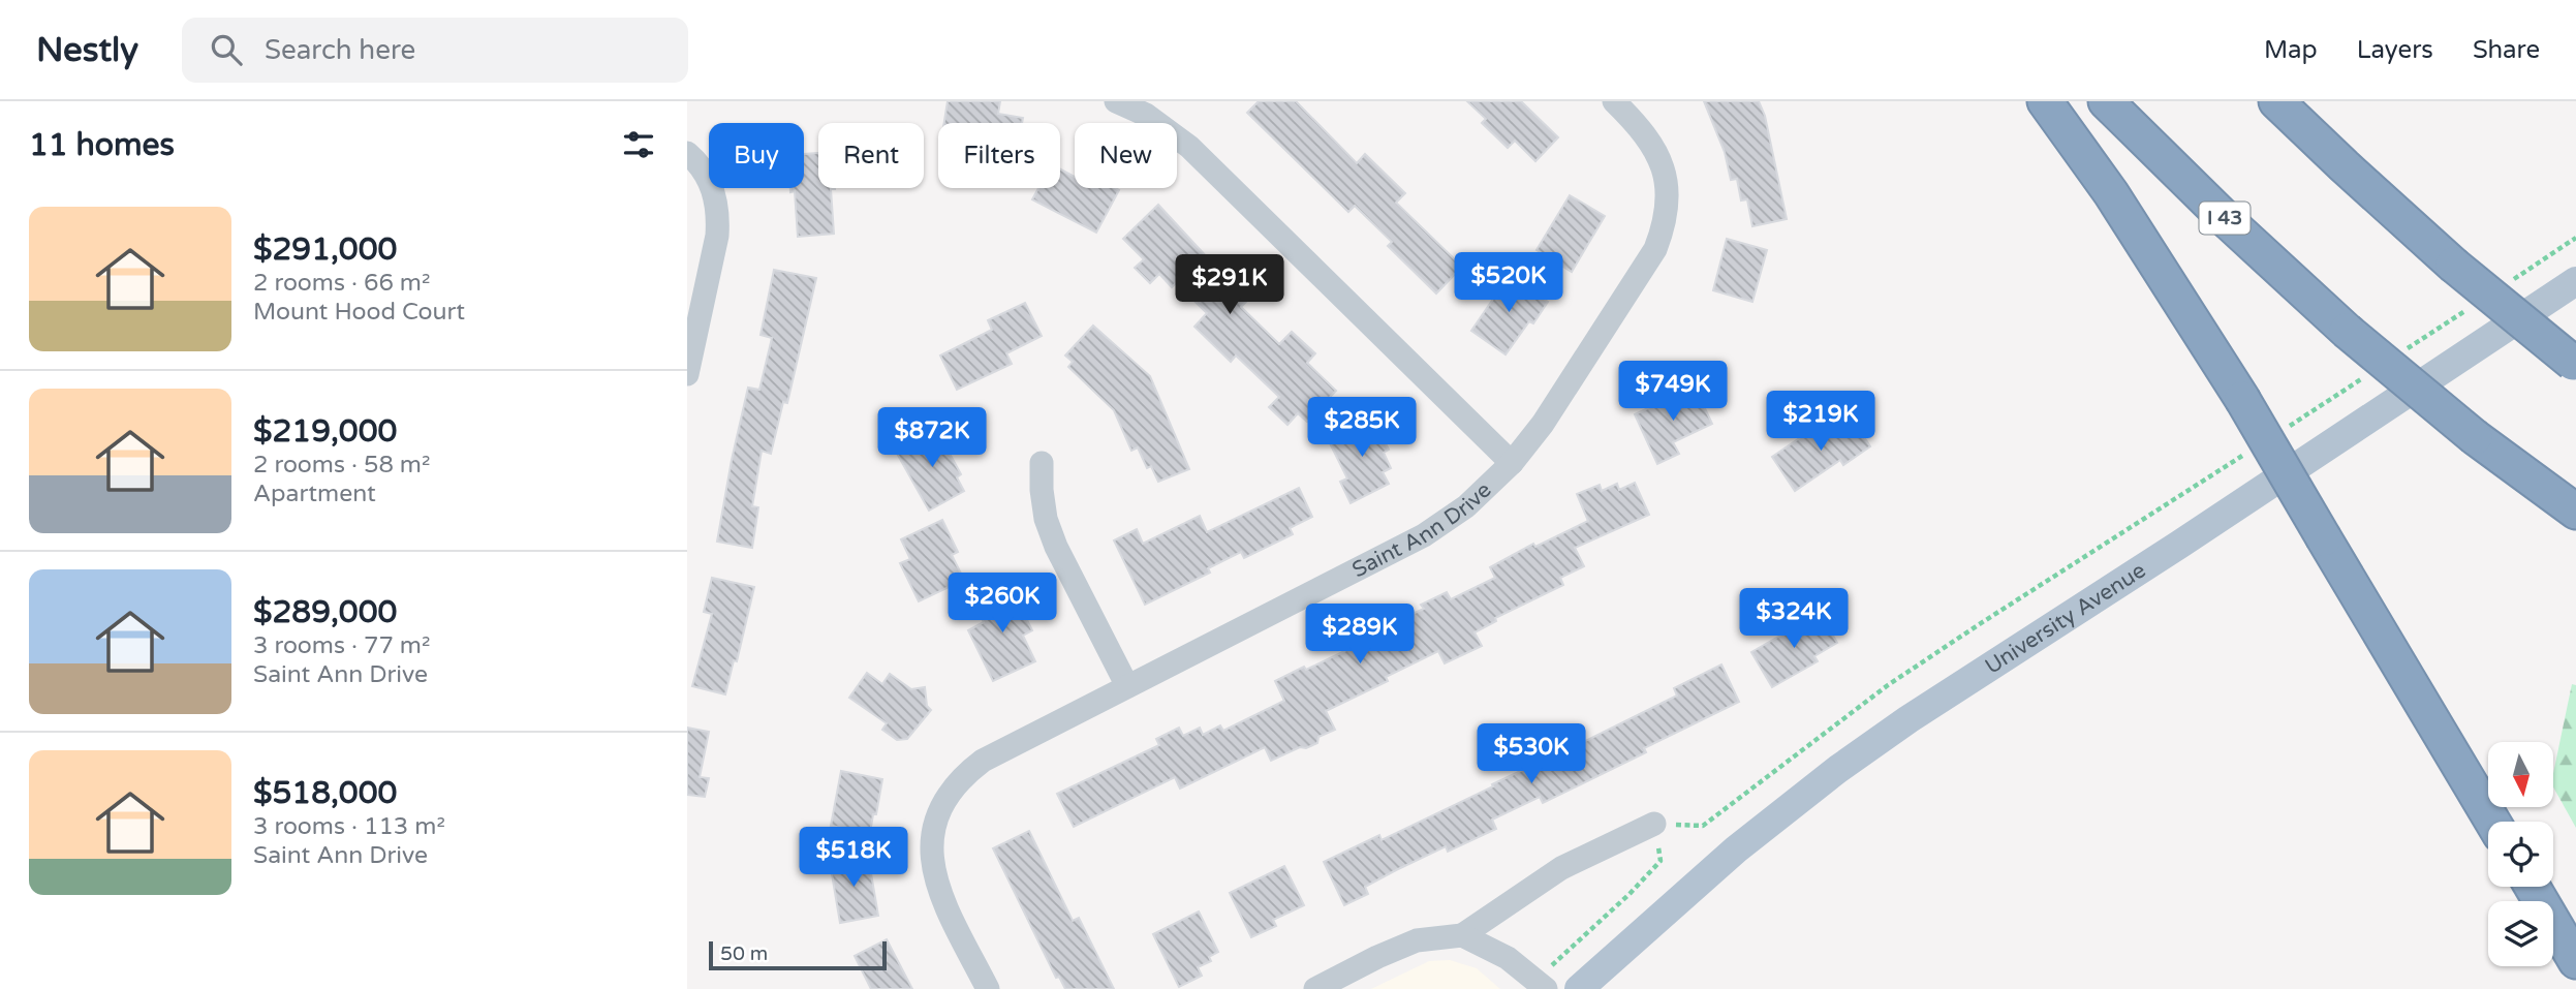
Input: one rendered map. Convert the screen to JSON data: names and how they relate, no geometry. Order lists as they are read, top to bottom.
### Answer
{
  "streets": {
    "highway": ["I 43"],
    "main road": ["University Avenue"],
    "street": ["Saint Ann Drive"]
  },
  "scale_bar": "50 m",
  "north": "bottom",
  "page": {
    "header": "Nestly",
    "search": "Search here",
    "nav": ["Map", "Layers", "Share"],
    "heading": "11 homes",
    "chip": [
      "Buy",
      "Rent",
      "Filters",
      "New"
    ],
    "list": [
      {
        "name": "$291,000",
        "note": "2 rooms · 66 m² · Mount Hood Court"
      },
      {
        "name": "$219,000",
        "note": "2 rooms · 58 m² · Apartment"
      },
      {
        "name": "$289,000",
        "note": "3 rooms · 77 m² · Saint Ann Drive"
      },
      {
        "name": "$518,000",
        "note": "3 rooms · 113 m² · Saint Ann Drive"
      }
    ],
    "price": [
      "$520K",
      "$291K",
      "$749K",
      "$219K",
      "$285K",
      "$872K",
      "$260K",
      "$324K",
      "$289K",
      "$530K",
      "$518K"
    ],
    "scale": "50 m"
  }
}
